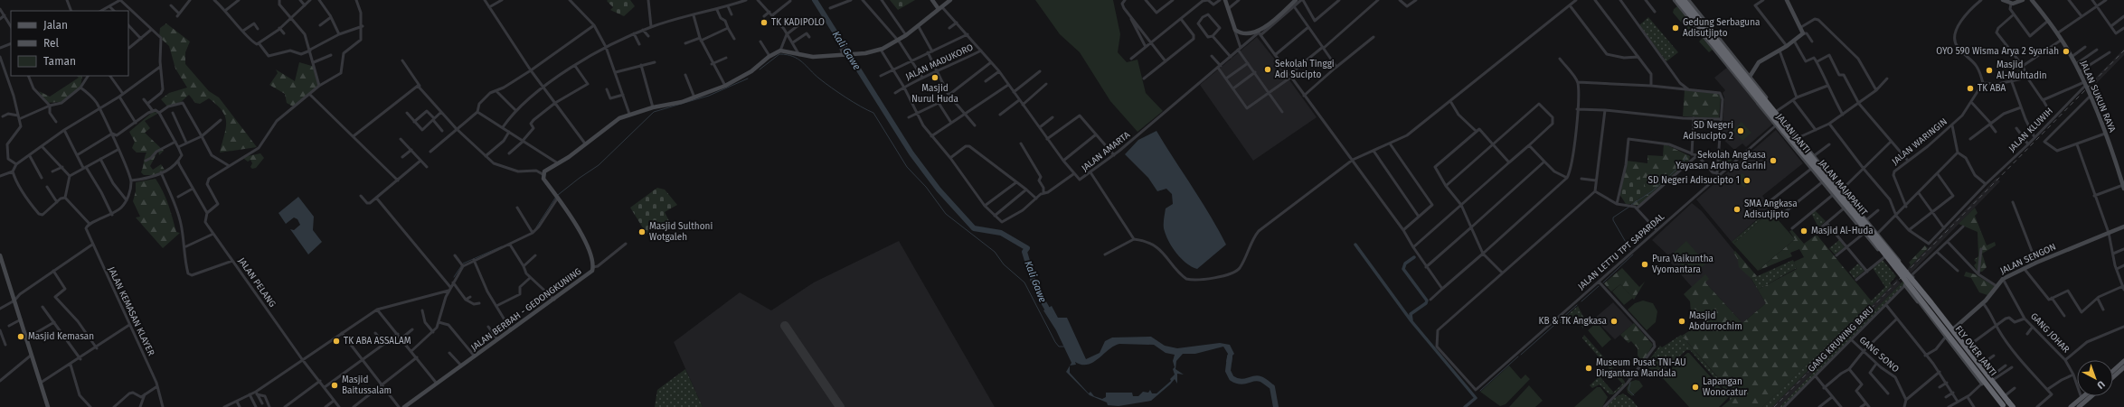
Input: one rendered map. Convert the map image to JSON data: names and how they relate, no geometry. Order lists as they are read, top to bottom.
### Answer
{
  "streets": {
    "highway": ["JALAN MAJAPAHIT", "FLY OVER JANTI"],
    "street": [
      "JALAN MADUKORO",
      "JALAN SUKUN RAYA",
      "JALAN KLUWIH",
      "JALAN JANTI",
      "JALAN WARINGIN",
      "JALAN AMARTA",
      "JALAN LETTU TPT SAPARDAL",
      "JALAN SENGON",
      "JALAN PELANG",
      "JALAN BERBAH - GEDONGKUNING",
      "JALAN KEMASAN KLAYER",
      "GANG JOHAR",
      "GANG KRUWING BARU",
      "GANG SONO"
    ]
  },
  "crossings": [
    ["JALAN MADUKORO", "JALAN AMARTA"],
    ["JALAN SUKUN RAYA", "JALAN KLUWIH"],
    ["JALAN JANTI", "JALAN MAJAPAHIT"],
    ["JALAN JANTI", "JALAN LETTU TPT SAPARDAL"],
    ["JALAN MAJAPAHIT", "GANG KRUWING BARU"],
    ["JALAN MAJAPAHIT", "FLY OVER JANTI"],
    ["JALAN SENGON", "GANG JOHAR"],
    ["GANG KRUWING BARU", "GANG SONO"]
  ],
  "water": ["Kali Gawe"],
  "places": [
    "TK KADIPOLO",
    "Gedung Serbaguna Adisutjipto",
    "OYO 590 Wisma Arya 2 Syariah",
    "Sekolah Tinggi Adi Sucipto",
    "Masjid Al-Muhtadin",
    "Masjid Nurul Huda",
    "TK ABA",
    "SD Negeri Adisucipto 2",
    "Sekolah Angkasa Yayasan Ardhya Garini",
    "SD Negeri Adisucipto 1",
    "SMA Angkasa Adisutjipto",
    "Masjid Al-Huda",
    "Masjid Sulthoni Wotgaleh",
    "Pura Vaikuntha Vyomantara",
    "KB & TK Angkasa",
    "Masjid Abdurrochim",
    "Masjid Kemasan",
    "TK ABA ASSALAM",
    "Museum Pusat TNI-AU Dirgantara Mandala",
    "Masjid Baitussalam",
    "Lapangan Wonocatur"
  ],
  "legend": ["Jalan", "Rel", "Taman"],
  "north": "bottom right"
}
